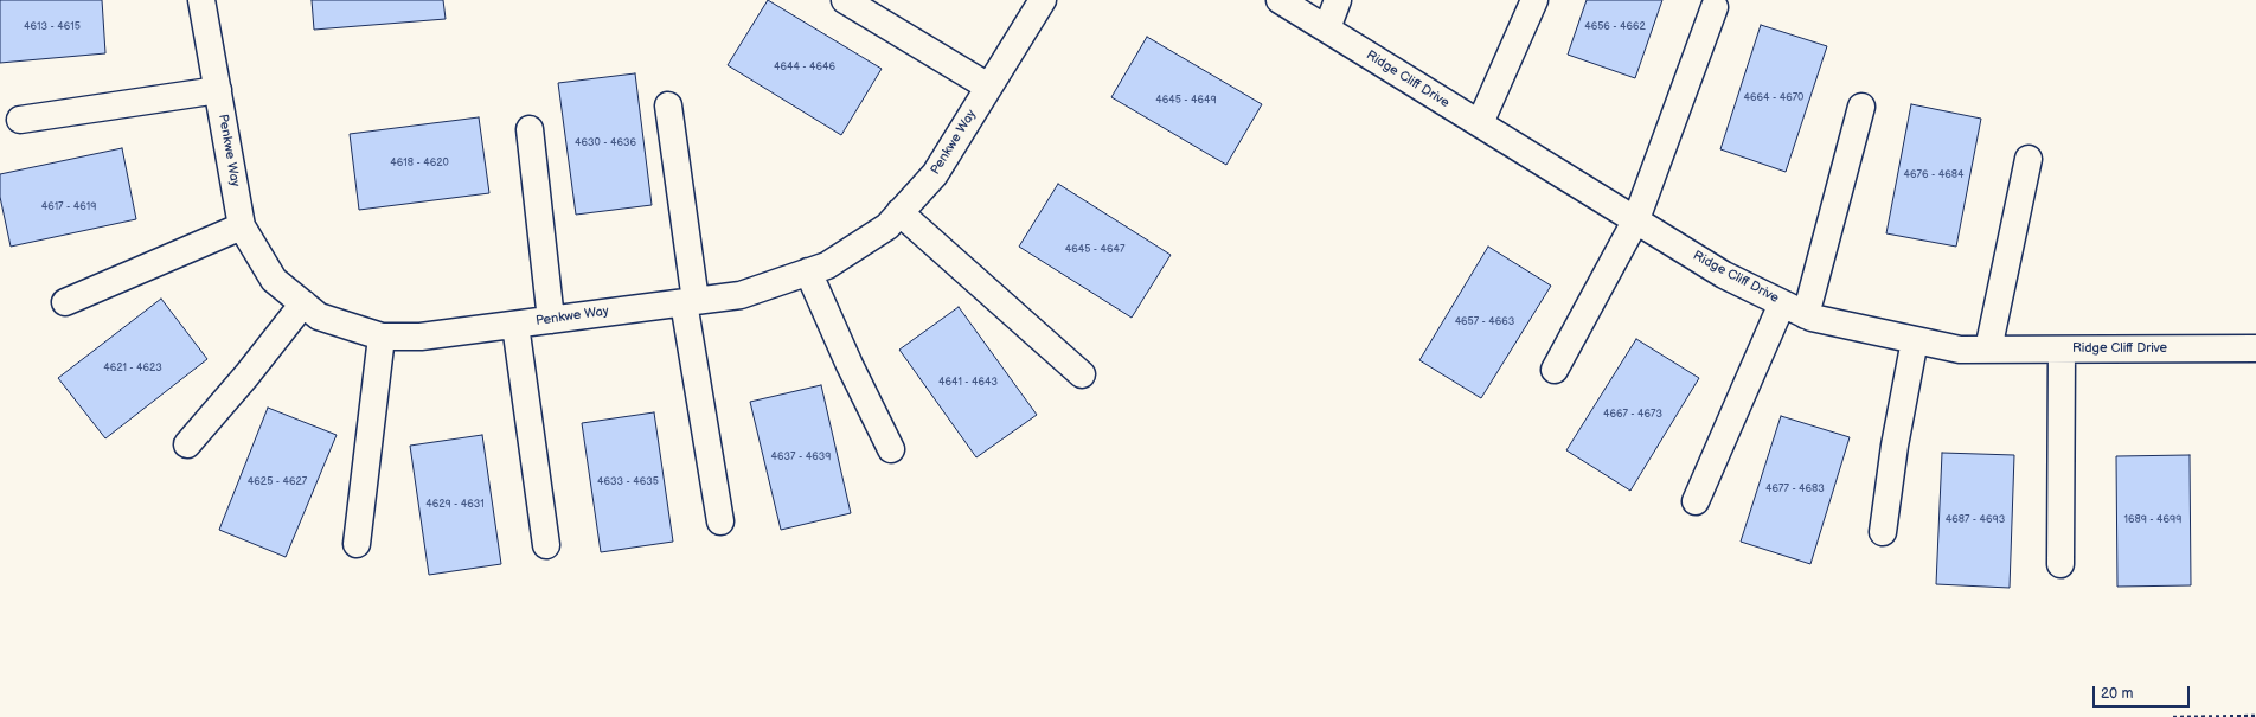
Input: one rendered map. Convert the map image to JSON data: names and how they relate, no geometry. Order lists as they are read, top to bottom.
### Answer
{
  "streets": {
    "street": ["Ridge Cliff Drive", "Penkwe Way"]
  },
  "house_numbers": [
    "4613 - 4615",
    "4656 - 4662",
    "4644 - 4646",
    "4664 - 4670",
    "4645 - 4649",
    "4630 - 4636",
    "4618 - 4620",
    "4676 - 4684",
    "4617 - 4619",
    "4645 - 4647",
    "4657 - 4663",
    "4621 - 4623",
    "4641 - 4643",
    "4667 - 4673",
    "4637 - 4639",
    "4625 - 4627",
    "4633 - 4635",
    "4677 - 4683",
    "4629 - 4631",
    "4687 - 4693",
    "1689 - 4699"
  ],
  "scale_bar": "20 m"
}
